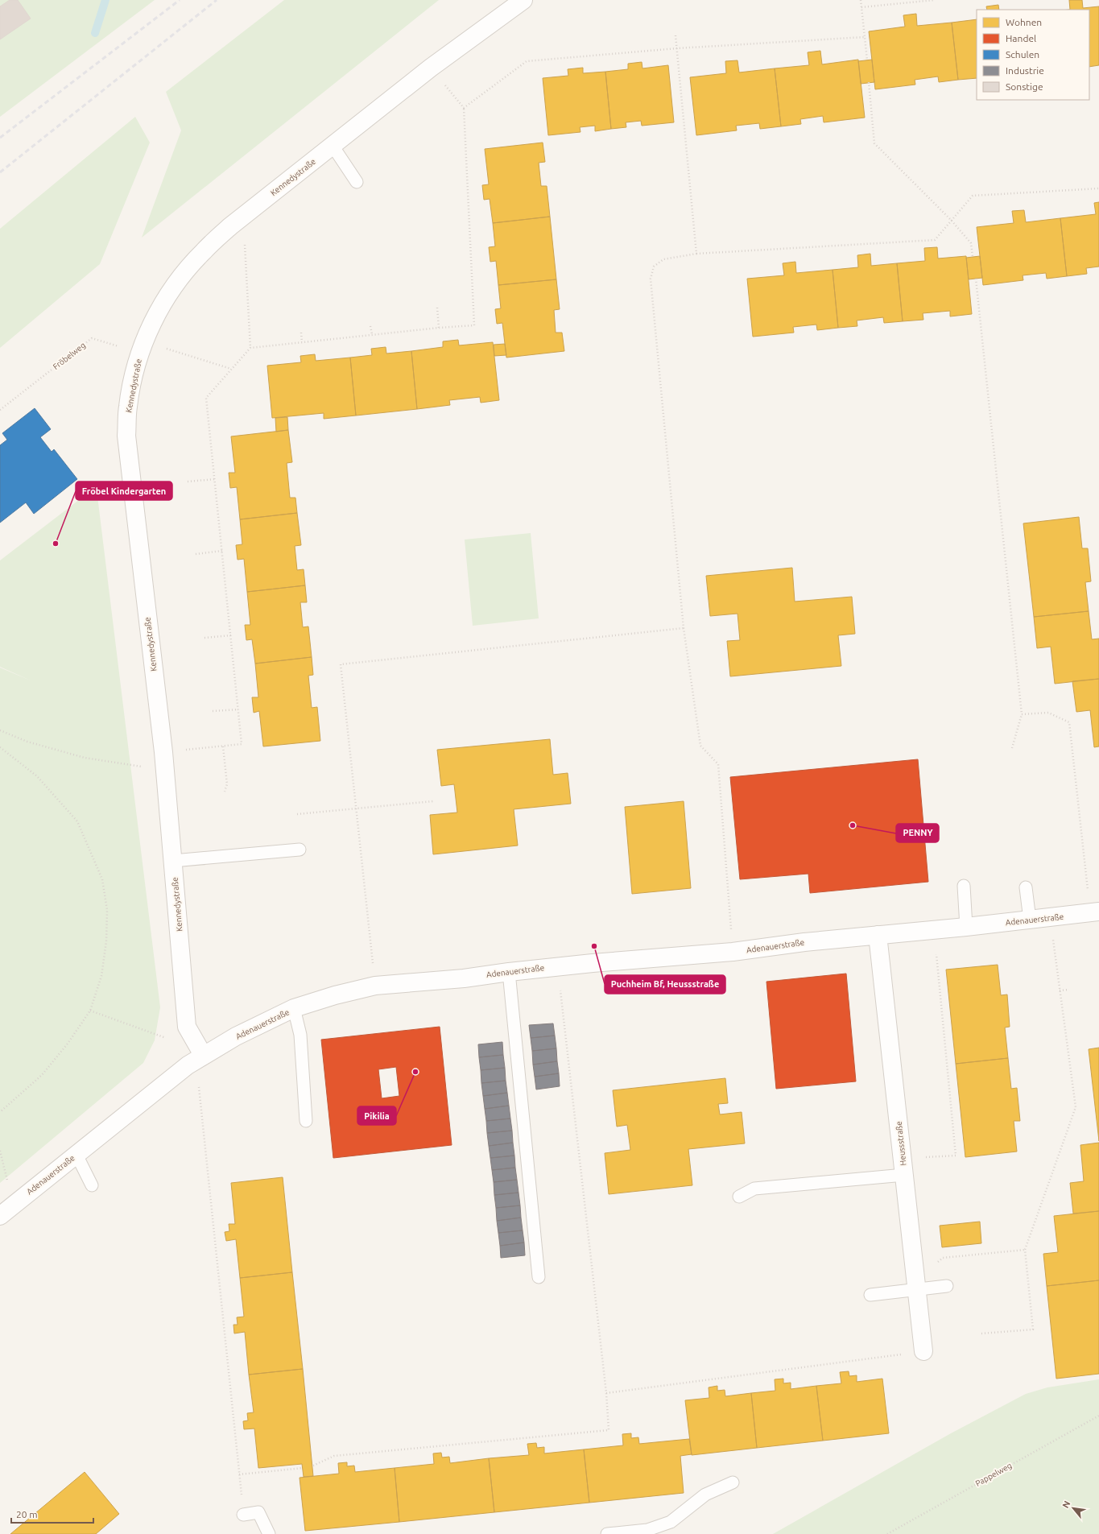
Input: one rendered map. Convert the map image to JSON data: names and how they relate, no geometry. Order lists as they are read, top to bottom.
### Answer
{
  "streets": {
    "street": ["Kennedystraße", "Adenauerstraße", "Heussstraße"],
    "path": ["Fröbelweg", "Pappelweg"]
  },
  "crossings": [
    ["Kennedystraße", "Fröbelweg"],
    ["Kennedystraße", "Adenauerstraße"],
    ["Adenauerstraße", "Heussstraße"]
  ],
  "places": [
    "Fröbel Kindergarten",
    "PENNY",
    "Puchheim Bf, Heussstraße",
    "Pikilia"
  ],
  "legend": [
    "Wohnen",
    "Handel",
    "Schulen",
    "Industrie",
    "Sonstige"
  ],
  "scale_bar": "20 m",
  "north": "top left"
}
